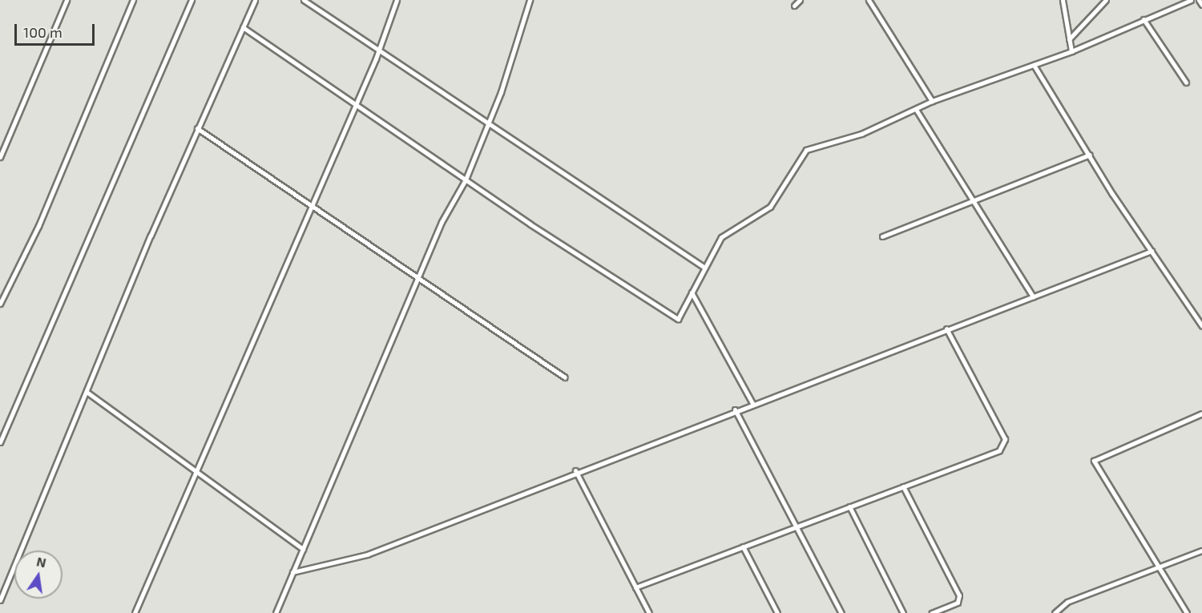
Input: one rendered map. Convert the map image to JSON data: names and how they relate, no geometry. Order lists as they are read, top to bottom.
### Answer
{
  "scale_bar": "100 m",
  "north": "top"
}
